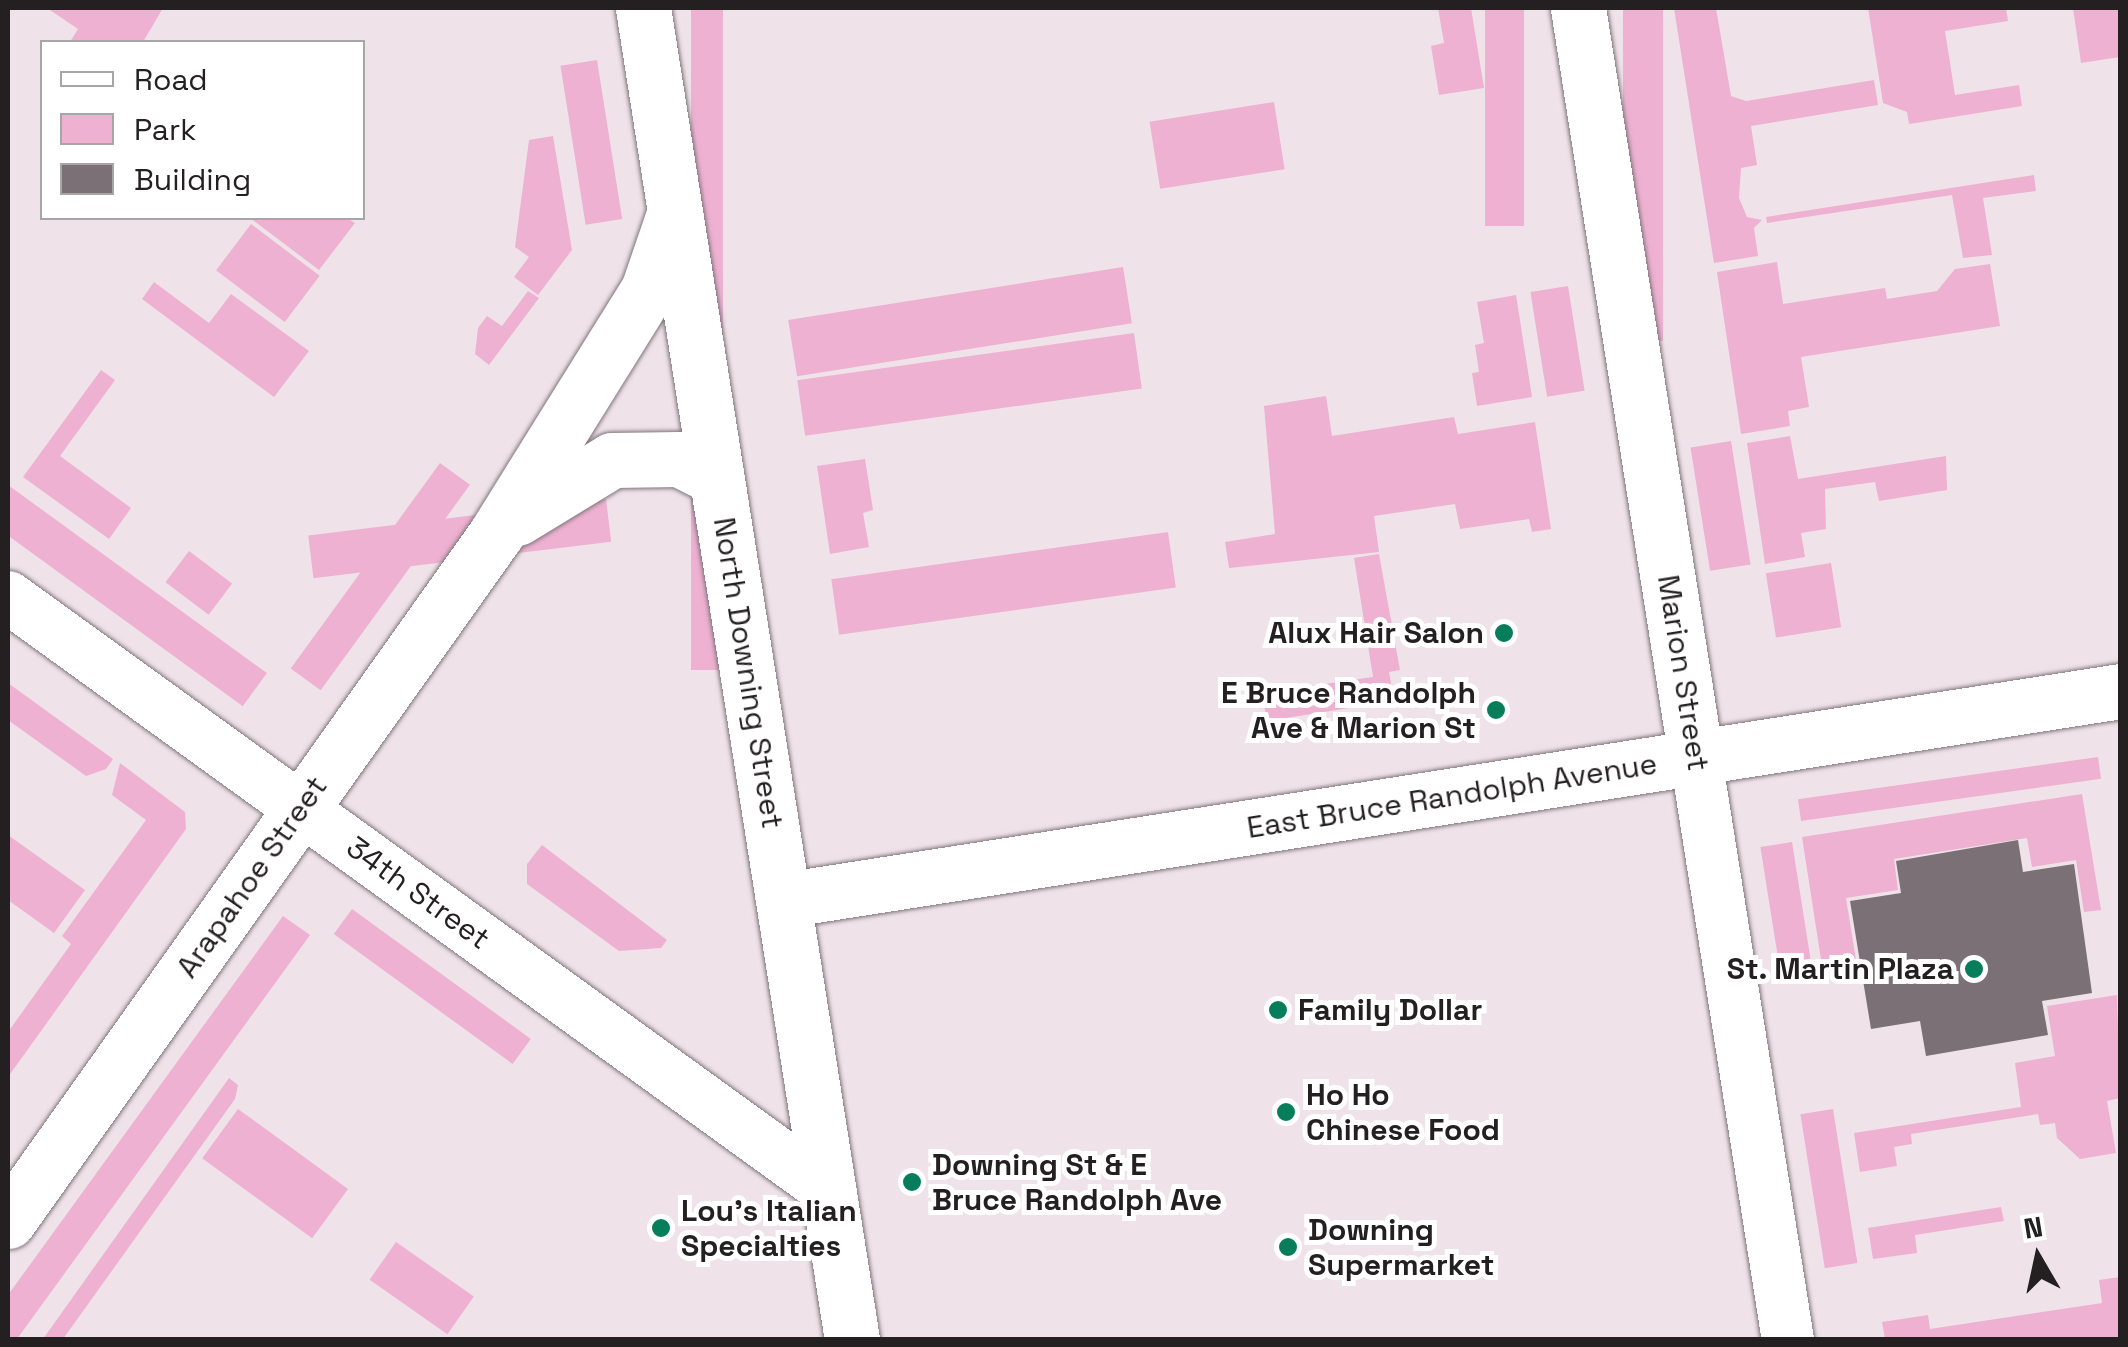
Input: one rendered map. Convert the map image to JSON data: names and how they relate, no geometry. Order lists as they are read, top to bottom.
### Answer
{
  "streets": {
    "street": [
      "North Downing Street",
      "Marion Street",
      "East Bruce Randolph Avenue",
      "Arapahoe Street",
      "34th Street"
    ]
  },
  "crossings": [
    ["North Downing Street", "East Bruce Randolph Avenue"],
    ["North Downing Street", "34th Street"],
    ["Marion Street", "East Bruce Randolph Avenue"],
    ["Arapahoe Street", "34th Street"]
  ],
  "places": [
    "Alux Hair Salon",
    "E Bruce Randolph Ave & Marion St",
    "St. Martin Plaza",
    "Family Dollar",
    "Ho Ho Chinese Food",
    "Downing St & E Bruce Randolph Ave",
    "Lou's Italian Specialties",
    "Downing Supermarket"
  ],
  "legend": ["Road", "Park", "Building"],
  "north": "top"
}
